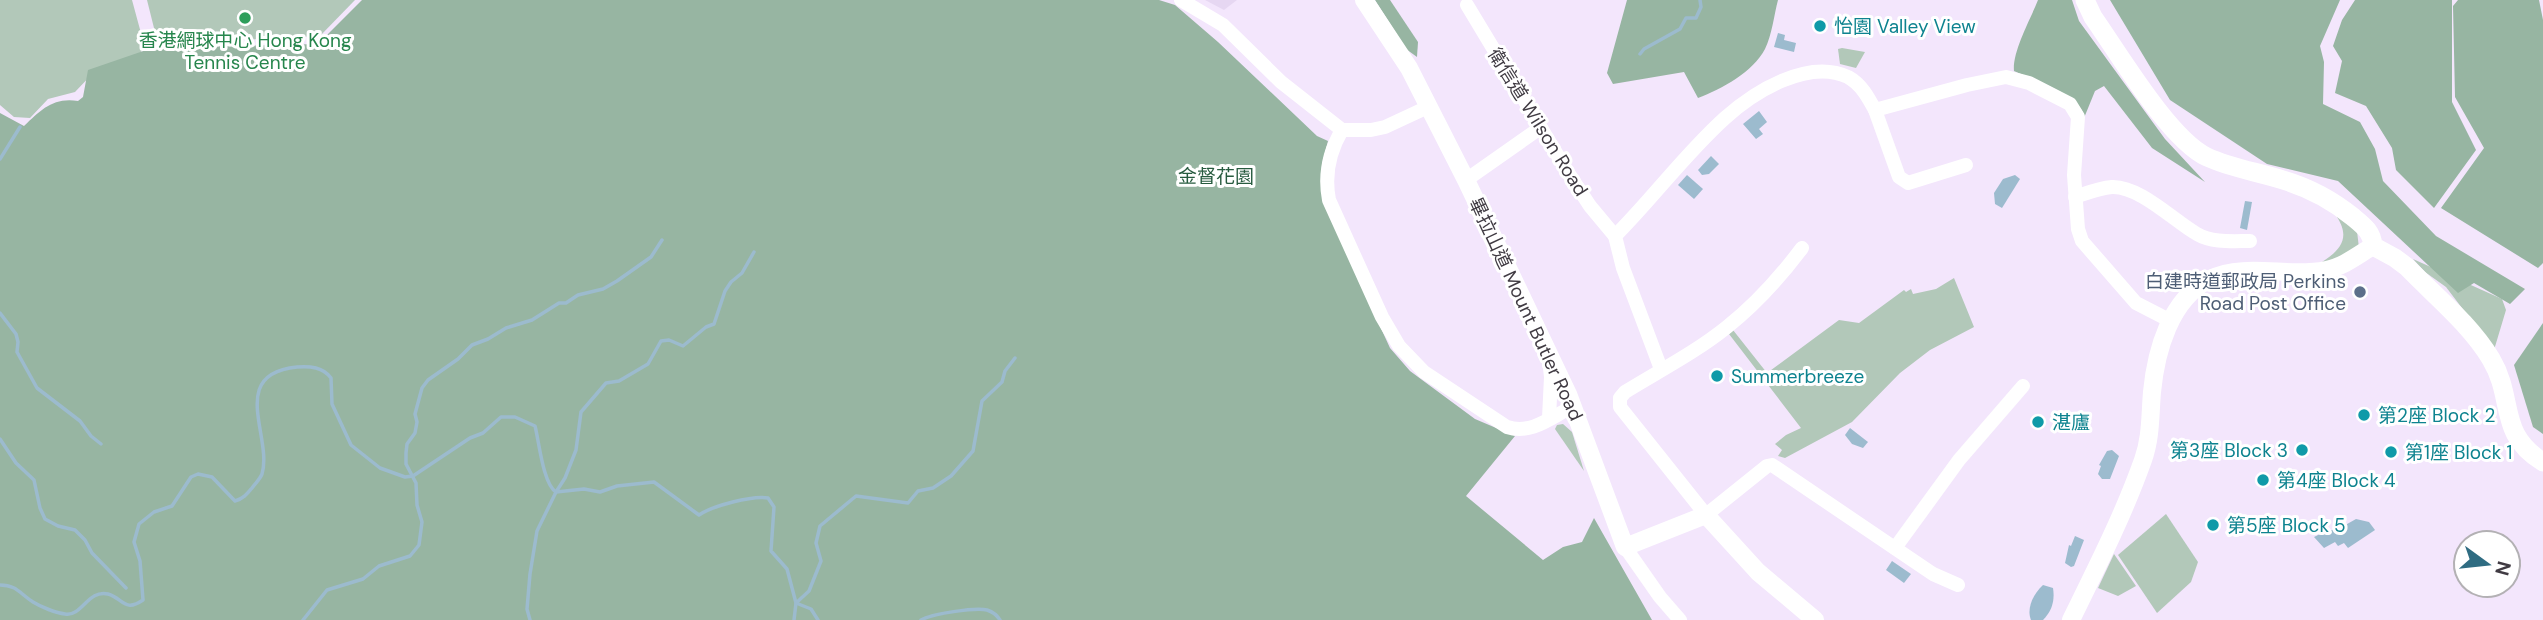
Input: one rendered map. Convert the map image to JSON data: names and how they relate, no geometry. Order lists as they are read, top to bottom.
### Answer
{
  "streets": {
    "street": ["衛信道 Wilson Road", "畢拉山道 Mount Butler Road"]
  },
  "parks": ["金督花園"],
  "places": [
    "香港網球中心 Hong Kong Tennis Centre",
    "怡園 Valley View",
    "白建時道郵政局 Perkins Road Post Office",
    "Summerbreeze",
    "第2座 Block 2",
    "湛廬",
    "第3座 Block 3",
    "第1座 Block 1",
    "第4座 Block 4",
    "第5座 Block 5"
  ],
  "north": "right"
}
